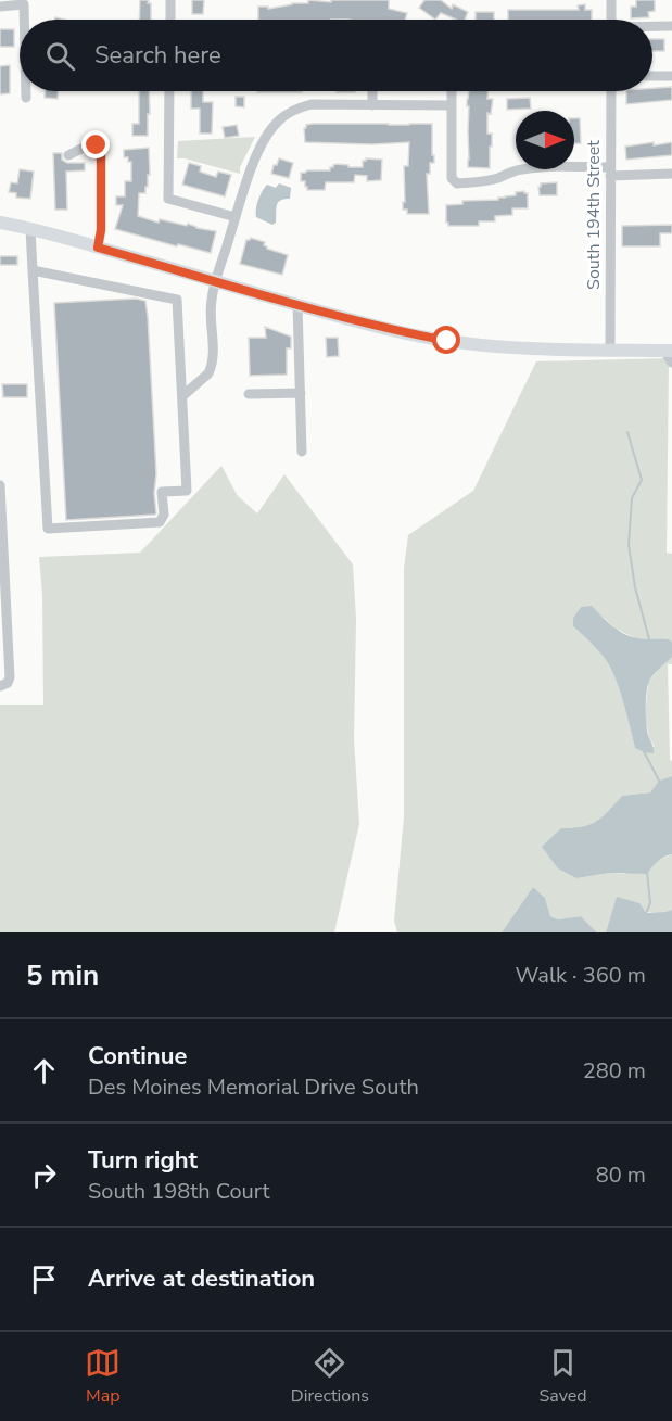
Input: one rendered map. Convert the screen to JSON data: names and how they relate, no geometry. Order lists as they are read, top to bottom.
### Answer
{
  "streets": {
    "street": ["South 194th Street"]
  },
  "north": "right",
  "page": {
    "search": "Search here",
    "heading": ["5 min", "Walk · 360 m"],
    "list": [
      ["Continue", "Des Moines Memorial Drive South", "280 m"],
      ["Turn right", "South 198th Court", "80 m"],
      "Arrive at destination"
    ],
    "nav": ["Map", "Directions", "Saved"]
  }
}
